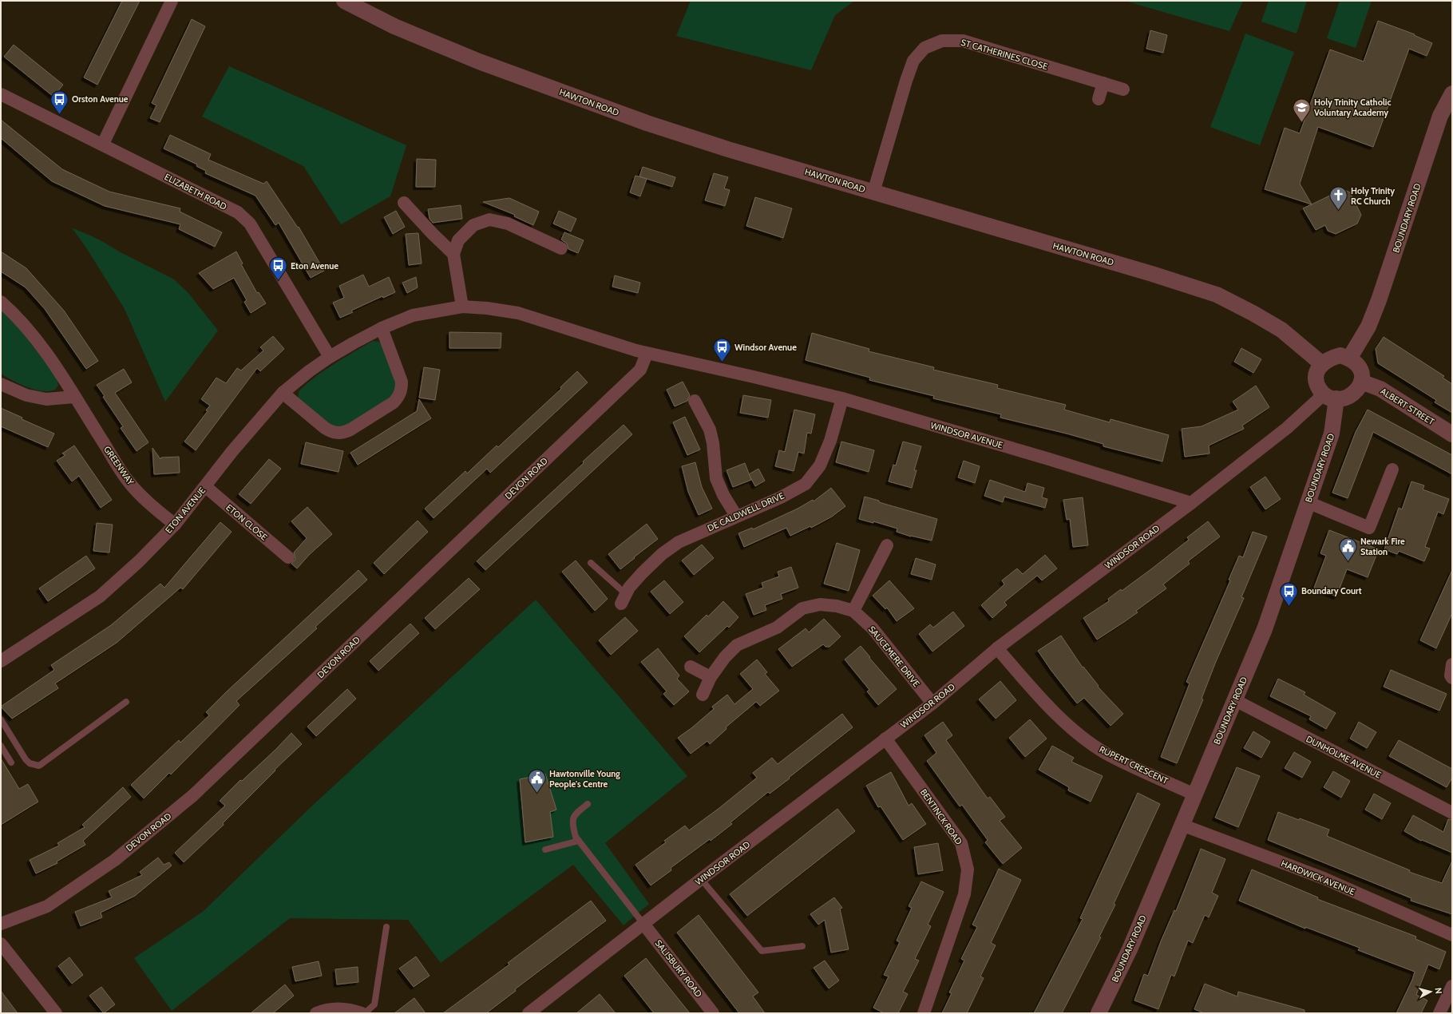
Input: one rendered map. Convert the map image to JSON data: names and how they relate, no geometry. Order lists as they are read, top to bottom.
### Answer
{
  "streets": {
    "street": [
      "ST CATHERINES CLOSE",
      "HAWTON ROAD",
      "ELIZABETH ROAD",
      "BOUNDARY ROAD",
      "ALBERT STREET",
      "WINDSOR AVENUE",
      "GREENWAY",
      "DEVON ROAD",
      "ETON AVENUE",
      "DE CALDWELL DRIVE",
      "ETON CLOSE",
      "WINDSOR ROAD",
      "SAUCEMERE DRIVE",
      "DUNHOLME AVENUE",
      "RUPERT CRESCENT",
      "BENTINCK ROAD",
      "HARDWICK AVENUE",
      "SALISBURY ROAD"
    ]
  },
  "crossings": [
    ["ST CATHERINES CLOSE", "HAWTON ROAD"],
    ["HAWTON ROAD", "BOUNDARY ROAD"],
    ["HAWTON ROAD", "ALBERT STREET"],
    ["HAWTON ROAD", "WINDSOR ROAD"],
    ["ELIZABETH ROAD", "ETON AVENUE"],
    ["BOUNDARY ROAD", "ALBERT STREET"],
    ["BOUNDARY ROAD", "WINDSOR ROAD"],
    ["BOUNDARY ROAD", "DUNHOLME AVENUE"],
    ["BOUNDARY ROAD", "RUPERT CRESCENT"],
    ["BOUNDARY ROAD", "HARDWICK AVENUE"],
    ["ALBERT STREET", "WINDSOR ROAD"],
    ["WINDSOR AVENUE", "DEVON ROAD"],
    ["WINDSOR AVENUE", "ETON AVENUE"],
    ["WINDSOR AVENUE", "DE CALDWELL DRIVE"],
    ["WINDSOR AVENUE", "WINDSOR ROAD"],
    ["GREENWAY", "ETON AVENUE"],
    ["ETON AVENUE", "ETON CLOSE"],
    ["WINDSOR ROAD", "SAUCEMERE DRIVE"],
    ["WINDSOR ROAD", "RUPERT CRESCENT"],
    ["WINDSOR ROAD", "BENTINCK ROAD"],
    ["WINDSOR ROAD", "SALISBURY ROAD"]
  ],
  "places": {
    "bus stop": [
      "Orston Avenue",
      "Eton Avenue",
      "Windsor Avenue",
      "Boundary Court"
    ],
    "school or university": ["Holy Trinity Catholic Voluntary Academy"],
    "church": ["Holy Trinity RC Church"],
    "public building": ["Newark Fire Station", "Hawtonville Young People's Centre"]
  },
  "north": "right"
}
